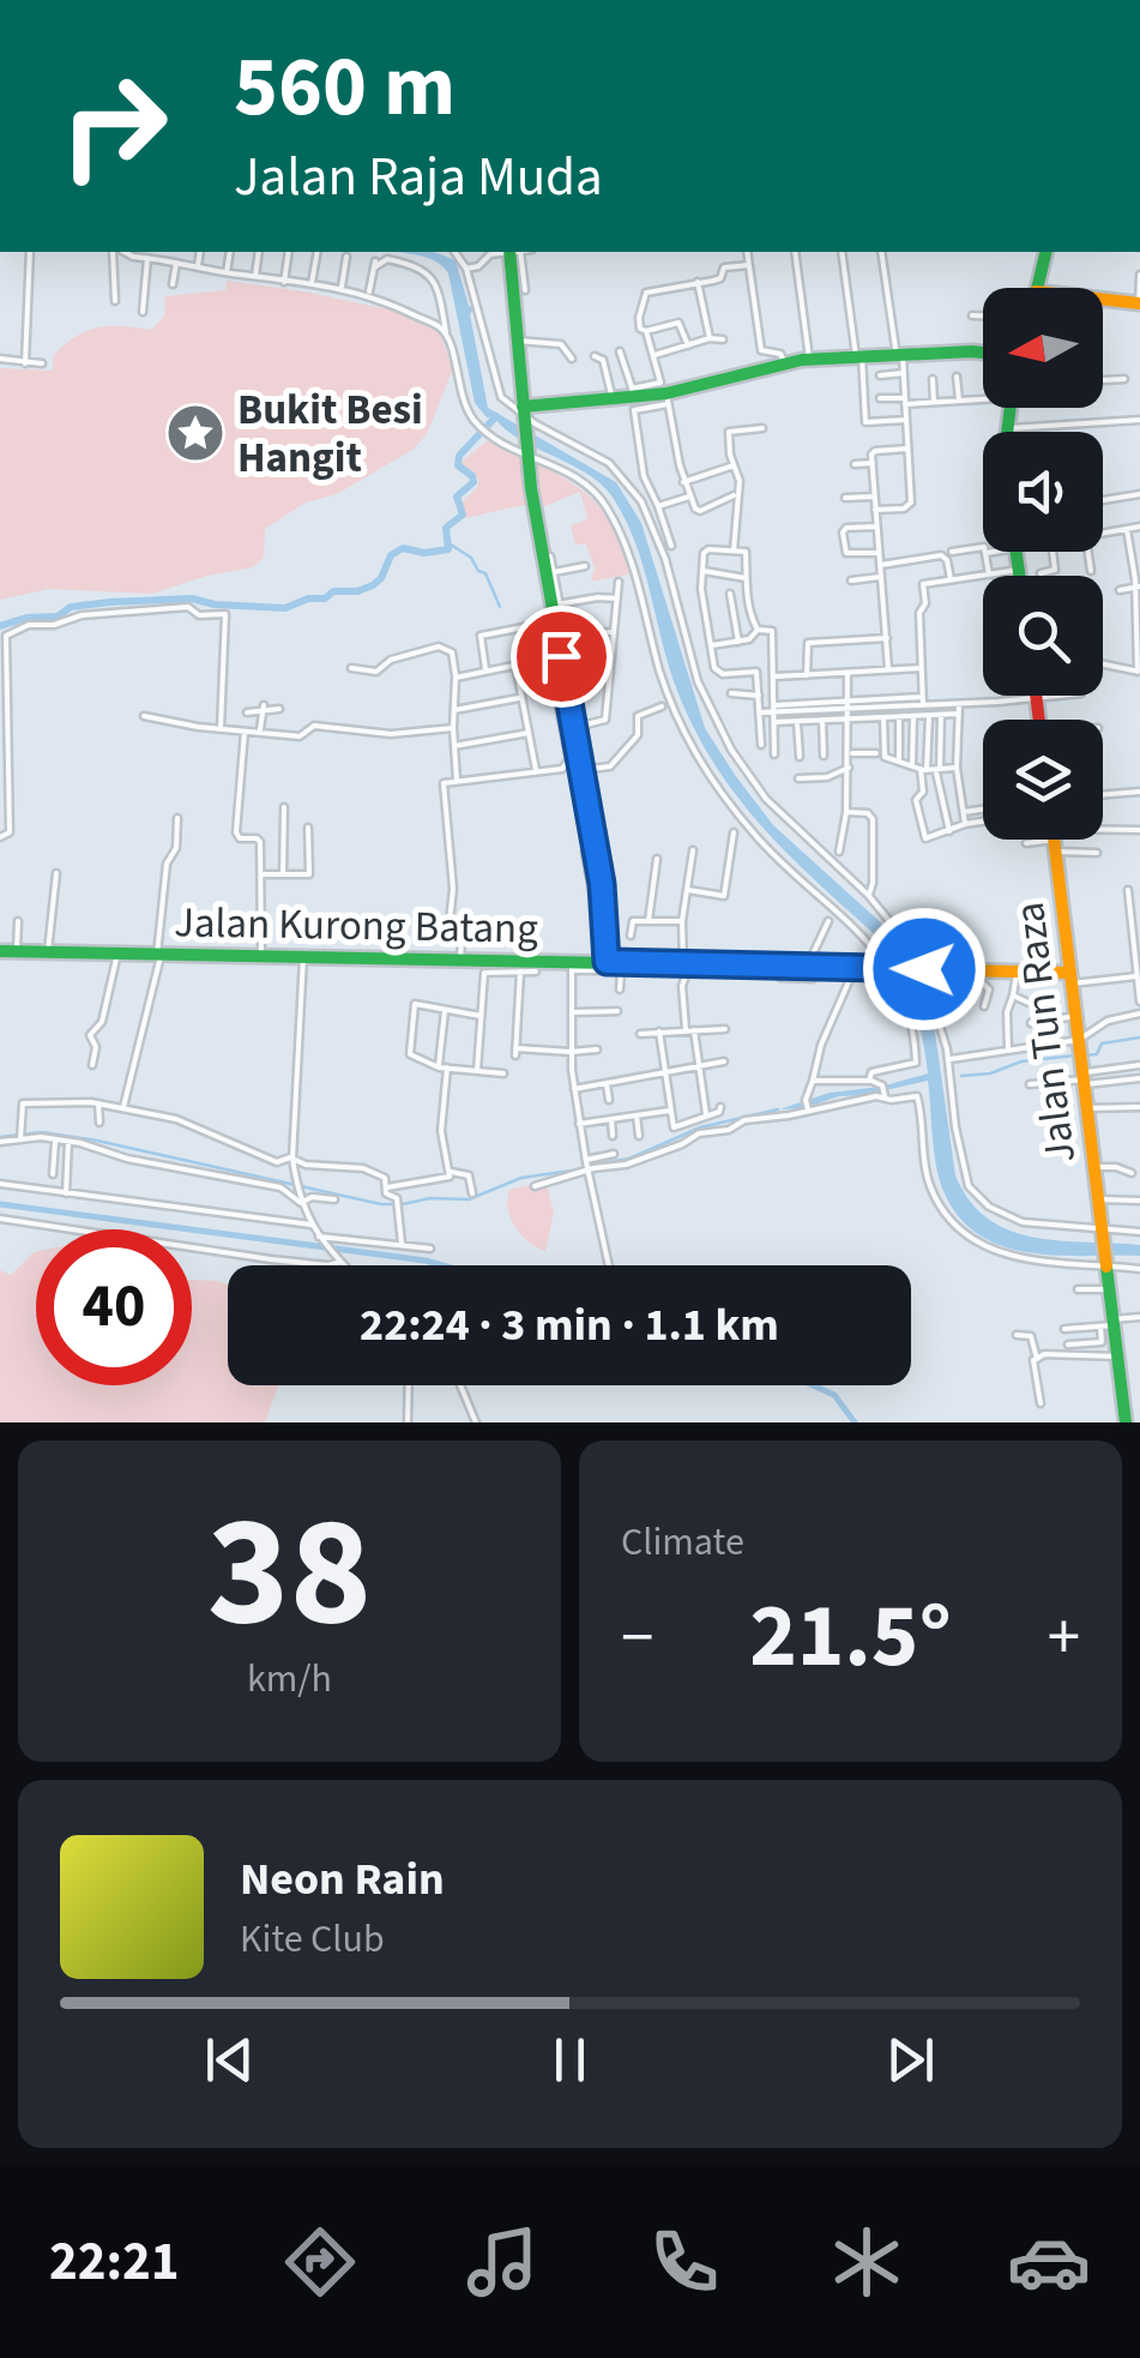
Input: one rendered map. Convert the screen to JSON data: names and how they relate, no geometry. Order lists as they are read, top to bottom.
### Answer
{
  "streets": {
    "street": ["Jalan Kurong Batang", "Jalan Tun Raza"]
  },
  "crossings": [
    ["Jalan Kurong Batang", "Jalan Tun Raza"]
  ],
  "places": {
    "place": ["Bukit Besi Hangit"]
  },
  "north": "left",
  "page": {
    "turn": ["560 m", "Jalan Raja Muda"],
    "limit": "40",
    "trip": "22:24 · 3 min · 1.1 km",
    "tile": [
      ["38", "km/h"],
      "Climate"
    ],
    "heat": ["−", "21.5°", "+"],
    "song": ["Neon Rain", "Kite Club"],
    "tabs": "22:21"
  }
}
